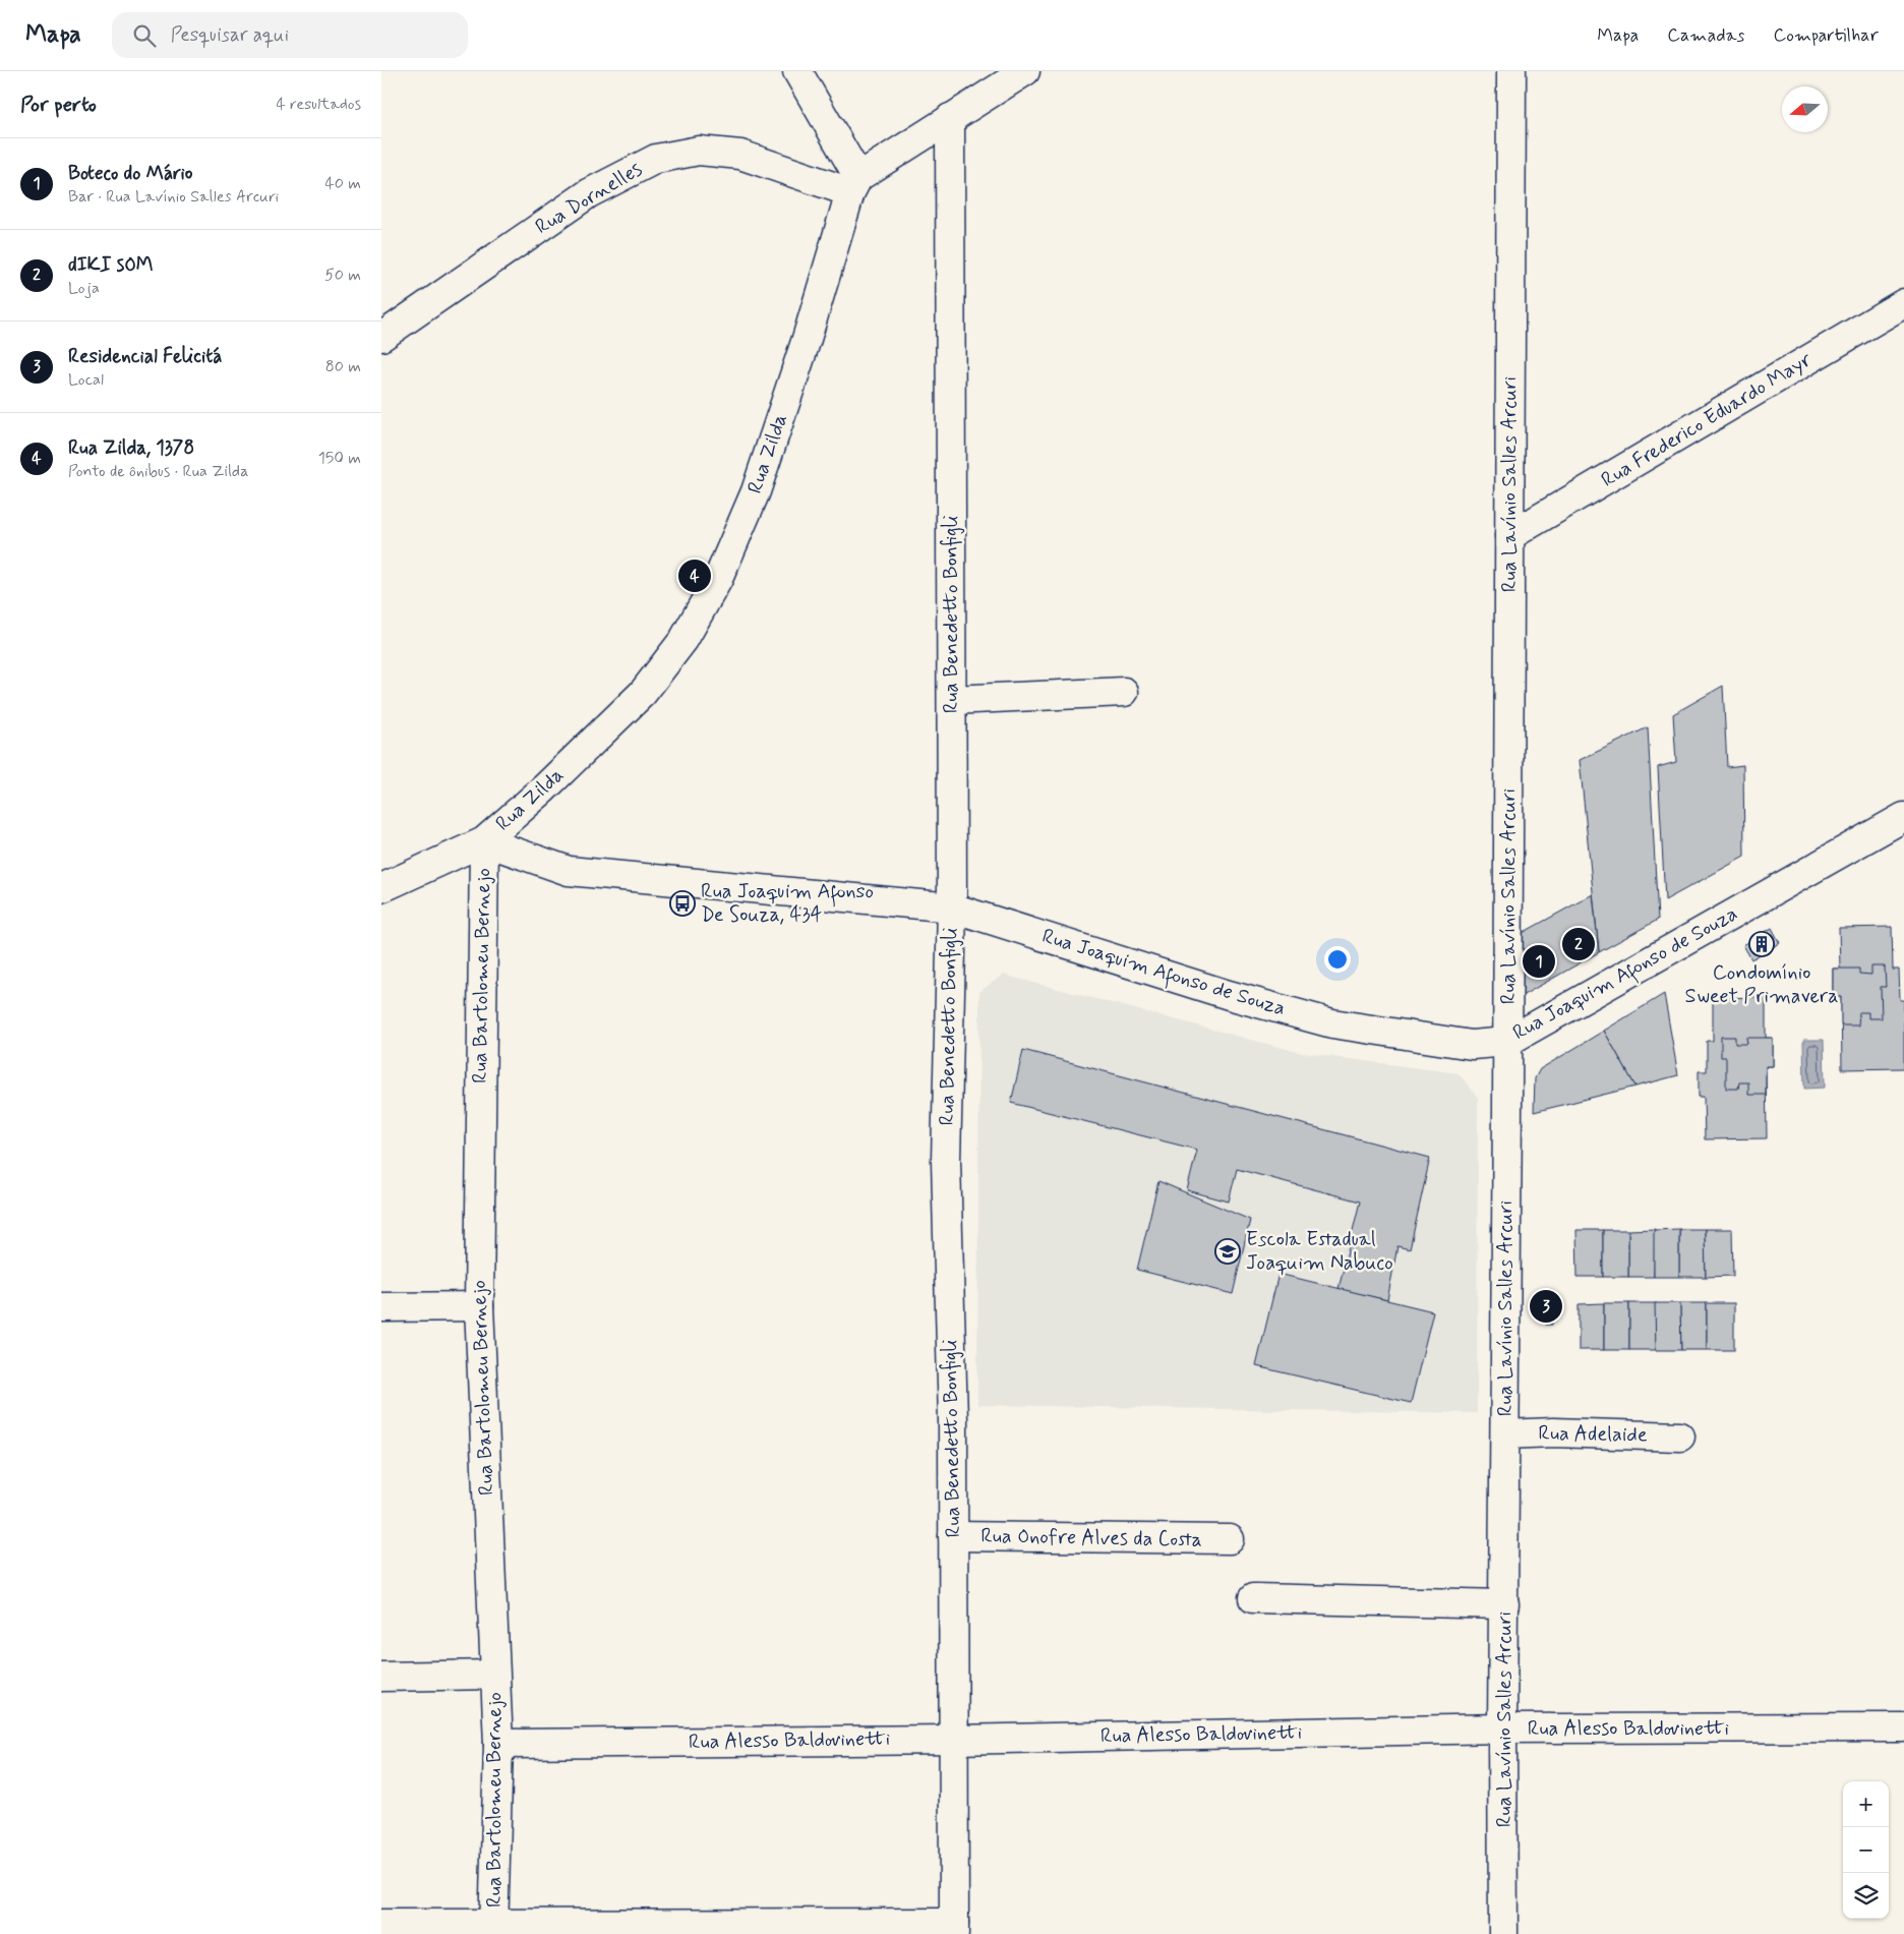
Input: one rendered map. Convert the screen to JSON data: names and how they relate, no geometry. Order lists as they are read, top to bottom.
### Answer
{
  "streets": {
    "street": [
      "Rua Dornelles",
      "Rua Frederico Eduardo Mayr",
      "Rua Zilda",
      "Rua Lavínio Salles Arcuri",
      "Rua Benedetto Bonfigli",
      "Rua Joaquim Afonso de Souza",
      "Rua Bartolomeu Bernejo",
      "Rua Adelaide",
      "Rua Onofre Alves da Costa",
      "Rua Alesso Baldovinetti"
    ]
  },
  "crossings": [
    ["Rua Dornelles", "Rua Zilda"],
    ["Rua Frederico Eduardo Mayr", "Rua Lavínio Salles Arcuri"],
    ["Rua Zilda", "Rua Joaquim Afonso de Souza"],
    ["Rua Zilda", "Rua Bartolomeu Bernejo"],
    ["Rua Lavínio Salles Arcuri", "Rua Joaquim Afonso de Souza"],
    ["Rua Lavínio Salles Arcuri", "Rua Adelaide"],
    ["Rua Lavínio Salles Arcuri", "Rua Alesso Baldovinetti"],
    ["Rua Benedetto Bonfigli", "Rua Joaquim Afonso de Souza"],
    ["Rua Benedetto Bonfigli", "Rua Onofre Alves da Costa"],
    ["Rua Benedetto Bonfigli", "Rua Alesso Baldovinetti"],
    ["Rua Joaquim Afonso de Souza", "Rua Bartolomeu Bernejo"],
    ["Rua Bartolomeu Bernejo", "Rua Alesso Baldovinetti"]
  ],
  "places": {
    "bus stop": ["Rua Joaquim Afonso De Souza, 434"],
    "building": ["Condomínio Sweet Primavera"],
    "school or university": ["Escola Estadual Joaquim Nabuco"]
  },
  "north": "left",
  "page": {
    "header": "Mapa",
    "search": "Pesquisar aqui",
    "nav": ["Mapa", "Camadas", "Compartilhar"],
    "heading": ["Por perto", "4 resultados"],
    "list": [
      {
        "mark": "1",
        "name": "Boteco do Mário",
        "note": "Bar · Rua Lavínio Salles Arcuri",
        "value": "40 m"
      },
      {
        "mark": "2",
        "name": "dIKI sOM",
        "note": "Loja",
        "value": "50 m"
      },
      {
        "mark": "3",
        "name": "Residencial Felicitá",
        "note": "Local",
        "value": "80 m"
      },
      {
        "mark": "4",
        "name": "Rua Zilda, 1378",
        "note": "Ponto de ônibus · Rua Zilda",
        "value": "150 m"
      }
    ],
    "pins": [
      "4",
      "2",
      "1",
      "3"
    ],
    "map_buttons": ["+", "−"]
  }
}
